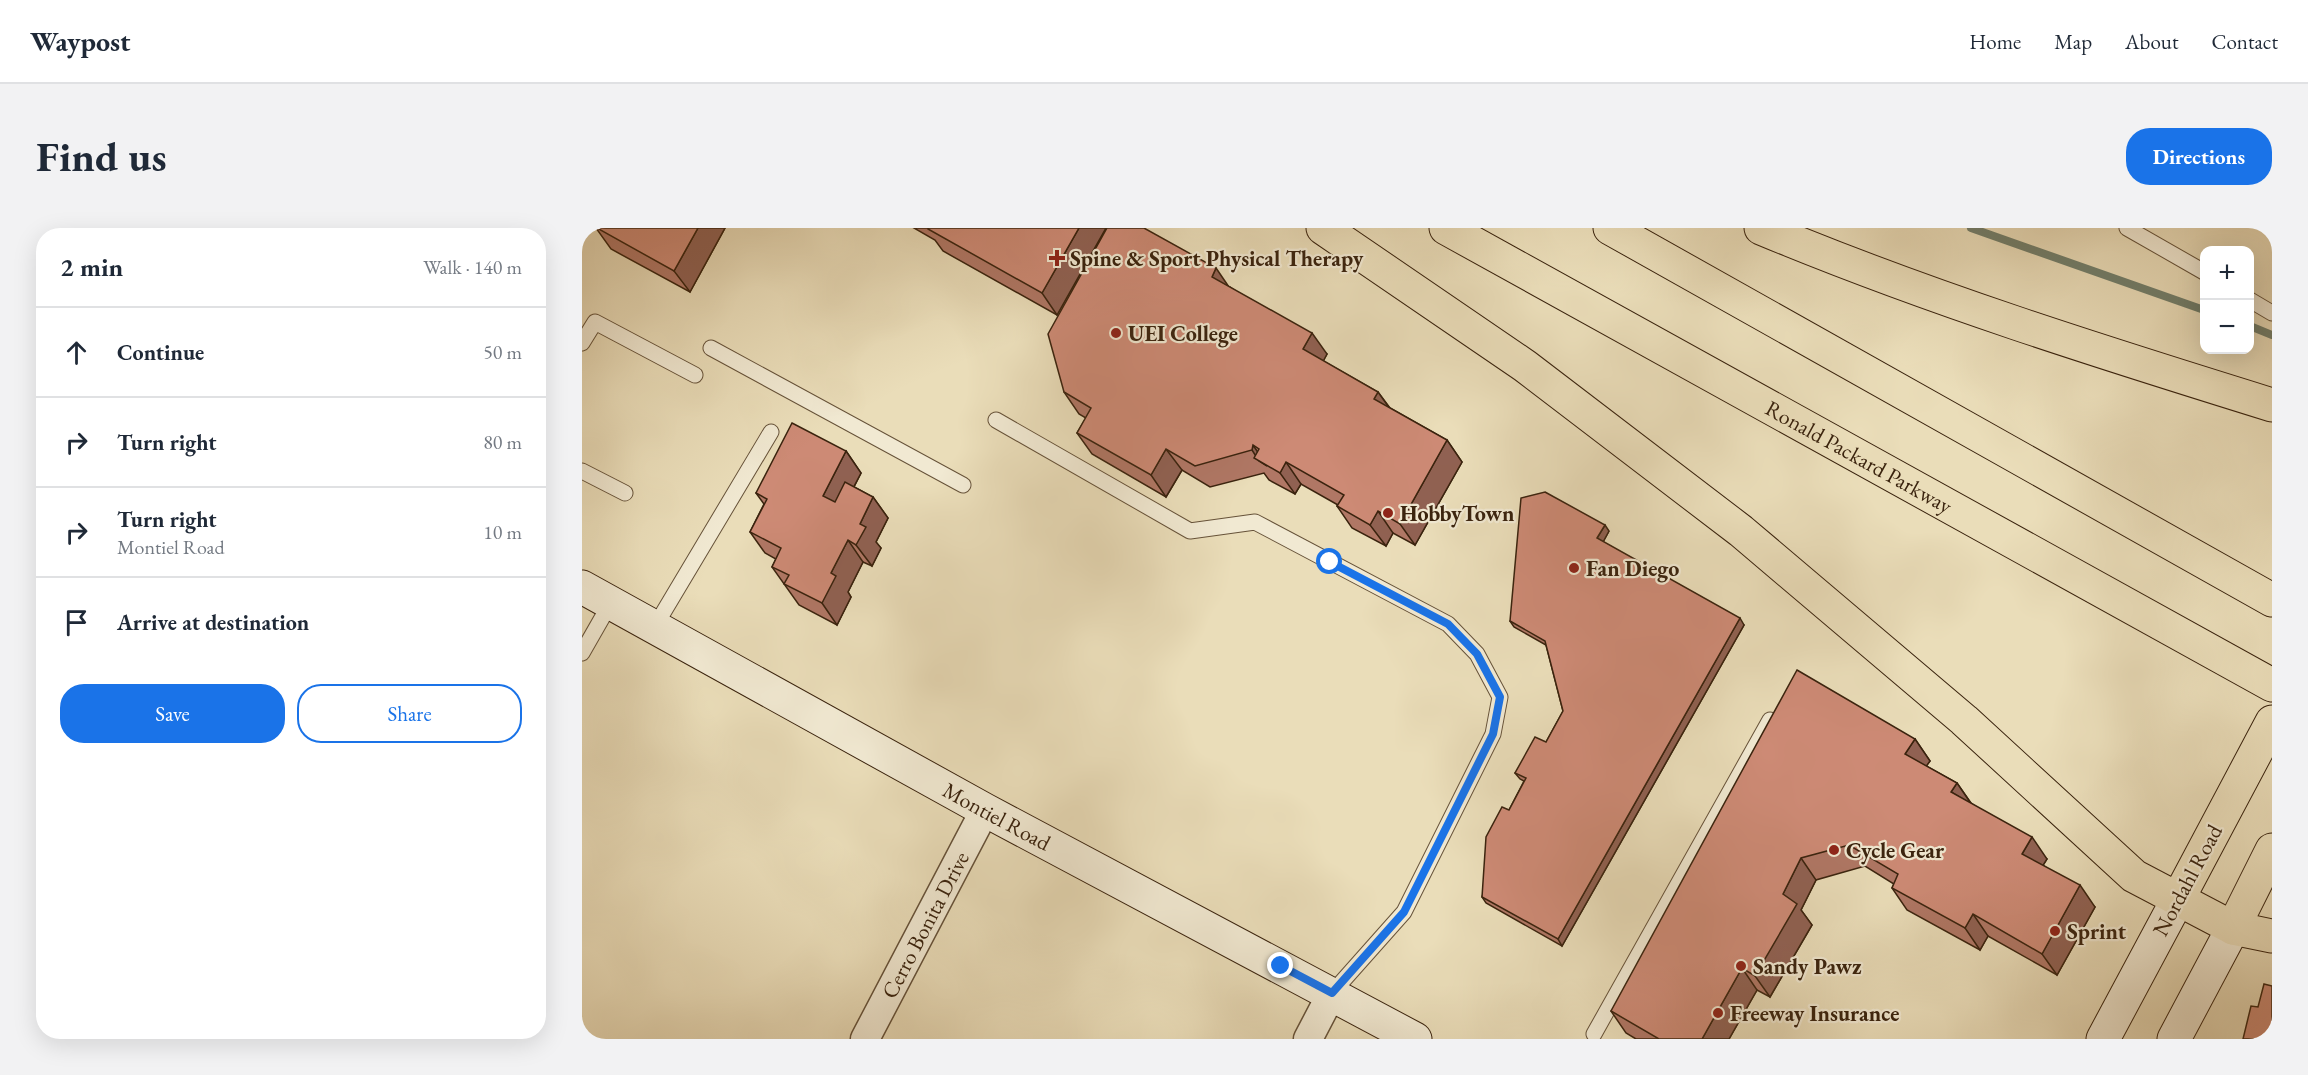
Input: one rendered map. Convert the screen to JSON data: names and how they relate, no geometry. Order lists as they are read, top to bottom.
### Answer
{
  "streets": {
    "main road": ["Ronald Packard Parkway", "Nordahl Road"],
    "street": ["Montiel Road", "Cerro Bonita Drive"]
  },
  "crossings": [
    ["Montiel Road", "Cerro Bonita Drive"]
  ],
  "places": {
    "health": ["Spine & Sport Physical Therapy"],
    "other": [
      "UEI College",
      "HobbyTown",
      "Fan Diego",
      "Cycle Gear",
      "Sprint",
      "Sandy Pawz",
      "Freeway Insurance"
    ]
  },
  "page": {
    "header": "Waypost",
    "nav": [
      "Home",
      "Map",
      "About",
      "Contact"
    ],
    "buttons": [
      "Directions",
      ["Save", "Share"]
    ],
    "title": "Find us",
    "heading": ["2 min", "Walk · 140 m"],
    "map_buttons": ["+", "−"],
    "list": [
      ["Continue", "50 m"],
      ["Turn right", "80 m"],
      ["Turn right", "Montiel Road", "10 m"],
      "Arrive at destination"
    ]
  }
}
